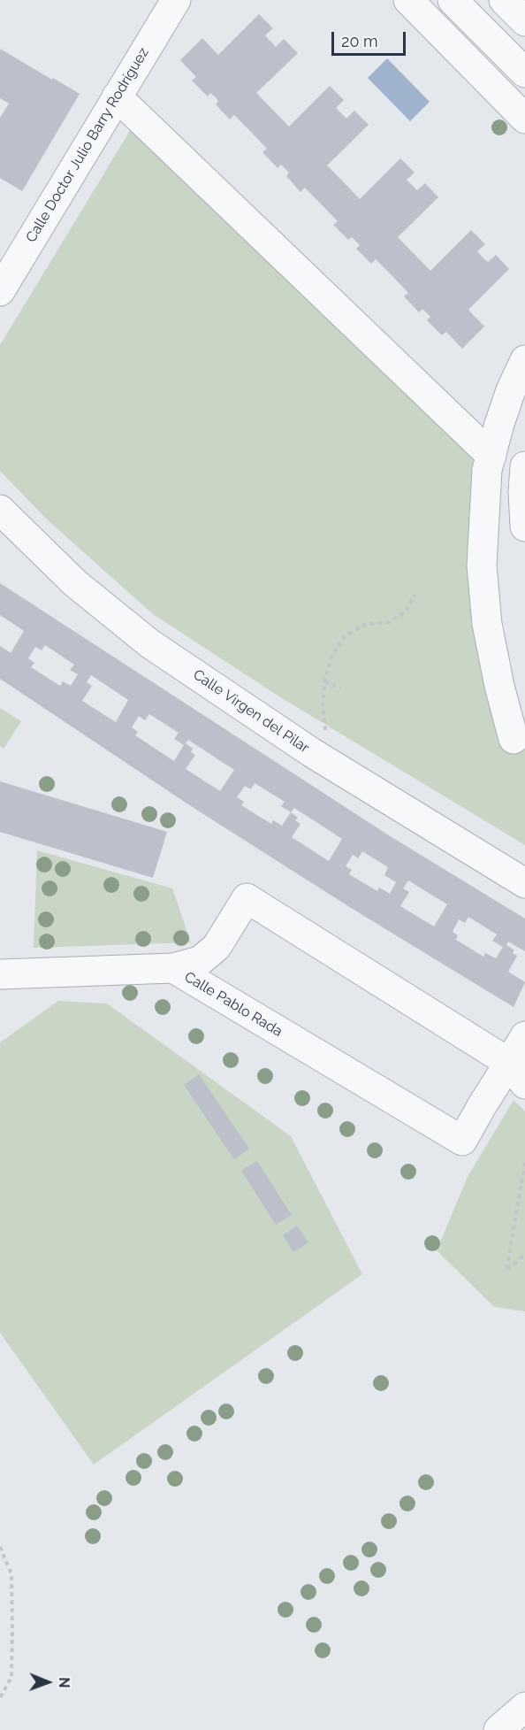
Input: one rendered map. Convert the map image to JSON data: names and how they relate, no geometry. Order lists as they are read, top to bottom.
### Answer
{
  "streets": {
    "street": ["Calle Doctor Julio Barry Rodríguez", "Calle Virgen del Pilar", "Calle Pablo Rada"]
  },
  "scale_bar": "20 m",
  "north": "right"
}
